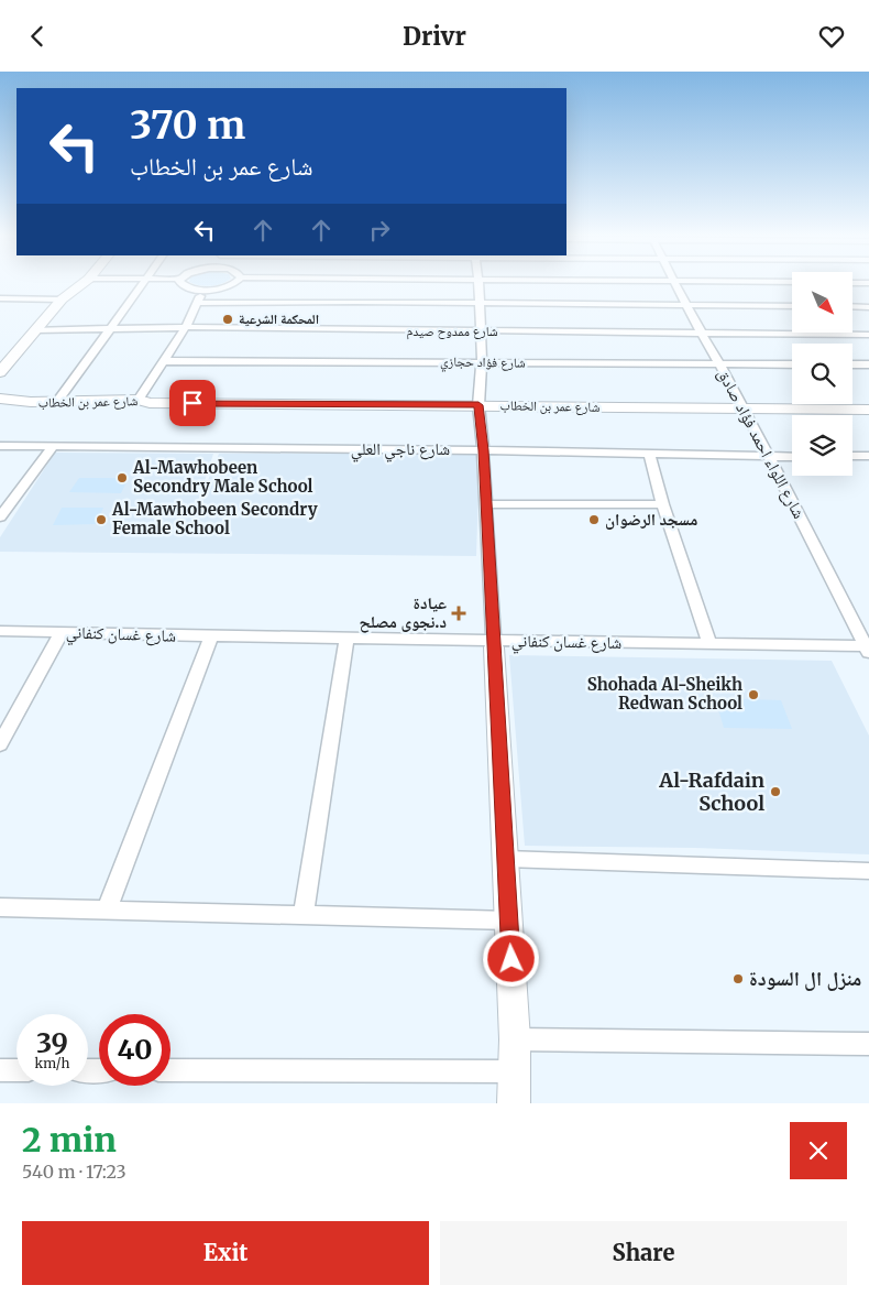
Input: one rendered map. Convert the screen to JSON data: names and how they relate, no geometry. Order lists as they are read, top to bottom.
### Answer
{
  "streets": {
    "street": [
      "شارع ممدوح صيدم",
      "شارع فؤاد حجازي",
      "شارع عمر بن الخطاب",
      "شارع اللواء احمد فؤاد صادق",
      "شارع ناجي العلي",
      "شارع غسان كنفاني"
    ]
  },
  "crossings": [
    ["شارع ممدوح صيدم", "شارع اللواء احمد فؤاد صادق"],
    ["شارع فؤاد حجازي", "شارع اللواء احمد فؤاد صادق"],
    ["شارع عمر بن الخطاب", "شارع اللواء احمد فؤاد صادق"],
    ["شارع اللواء احمد فؤاد صادق", "شارع ناجي العلي"],
    ["شارع اللواء احمد فؤاد صادق", "شارع غسان كنفاني"]
  ],
  "places": {
    "other": [
      "المحكمة الشرعية",
      "Al-Mawhobeen Secondry Male School",
      "Al-Mawhobeen Secondry Female School",
      "مسجد الرضوان",
      "Shohada Al-Sheikh Redwan School",
      "Al-Rafdain School",
      "منزل ال السودة"
    ],
    "health": ["عيادة د.نجوى مصلح"]
  },
  "north": "bottom right",
  "page": {
    "header": "Drivr",
    "turn": ["370 m", "شارع عمر بن الخطاب"],
    "speed": "39 km/h",
    "limit": "40",
    "heading": ["2 min", "540 m · 17:23"],
    "buttons": ["Exit", "Share"]
  }
}
